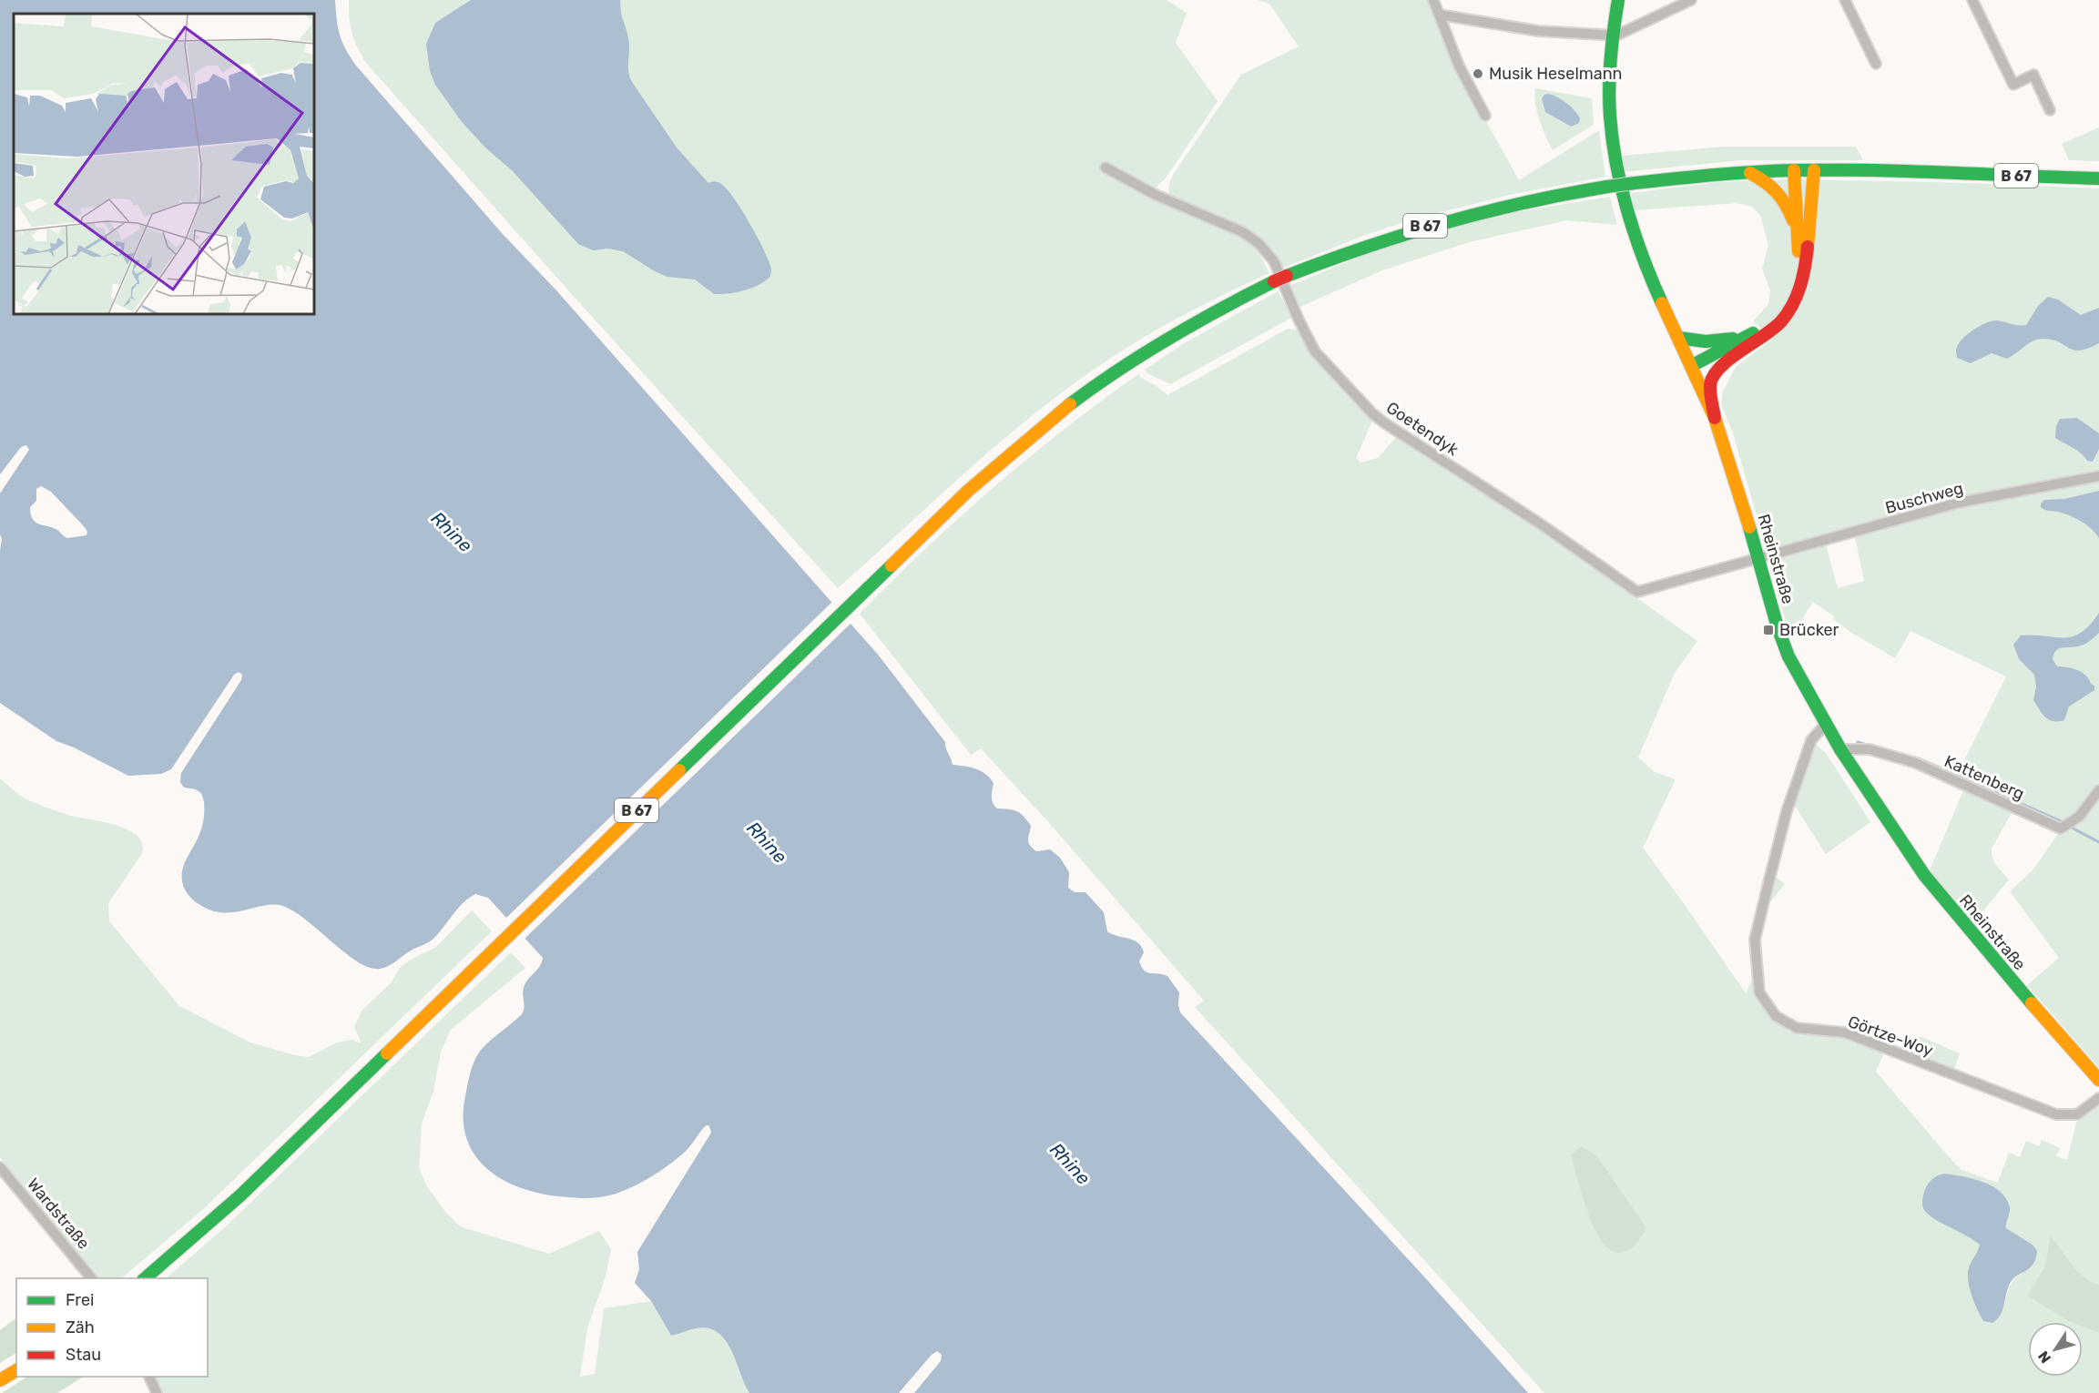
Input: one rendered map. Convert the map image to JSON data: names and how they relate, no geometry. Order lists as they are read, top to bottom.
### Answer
{
  "streets": {
    "main road": ["B 67", "Rheinstraße"],
    "street": [
      "Goetendyk",
      "Buschweg",
      "Kattenberg",
      "Görtze-Woy",
      "Wardstraße"
    ]
  },
  "crossings": [
    ["Goetendyk", "Buschweg"],
    ["Goetendyk", "Rheinstraße"],
    ["Buschweg", "Rheinstraße"],
    ["Rheinstraße", "Kattenberg"],
    ["Rheinstraße", "Görtze-Woy"]
  ],
  "water": ["Rhine"],
  "places": {
    "other": ["Musik Heselmann"],
    "transit": ["Brücker"]
  },
  "legend": ["Frei", "Zäh", "Stau"],
  "north": "bottom left"
}
